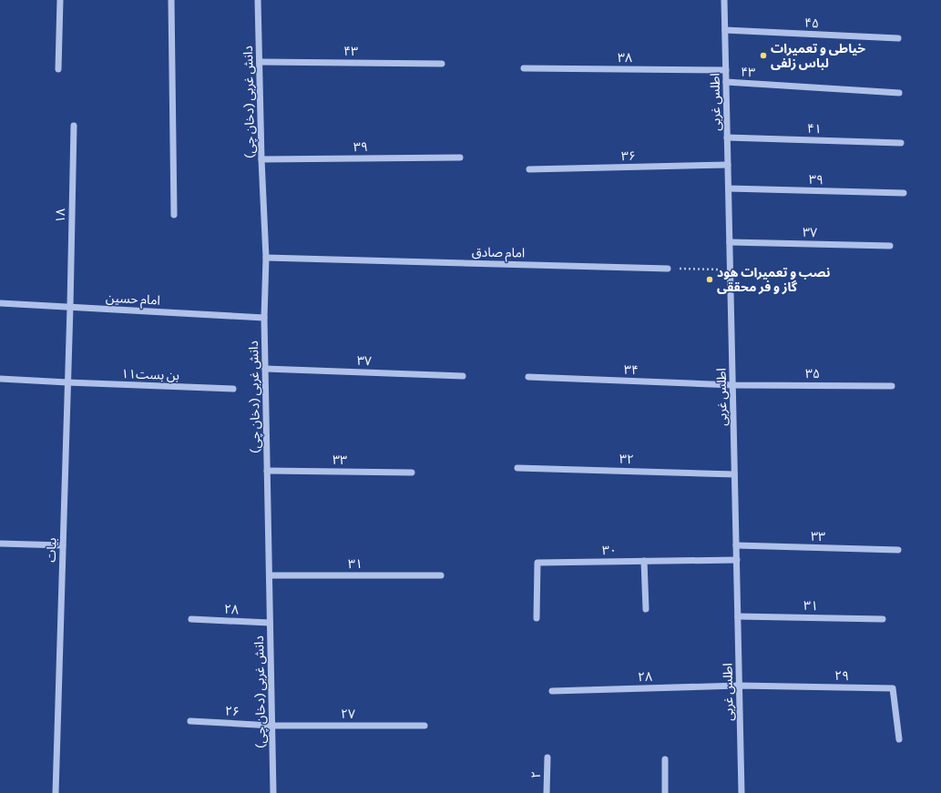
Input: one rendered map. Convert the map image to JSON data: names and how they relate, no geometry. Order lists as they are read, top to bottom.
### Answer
{
  "streets": {
    "street": [
      "۴۵",
      "۴۳",
      "۳۸",
      "دانش غربی (دخان چی)",
      "اطلس غربی",
      "۴۱",
      "۳۹",
      "۳۶",
      "۱۸",
      "۳۷",
      "امام صادق",
      "امام حسین",
      "۳۴",
      "۳۵",
      "بن بست۱۱",
      "۳۲",
      "۳۳",
      "بیات",
      "۳۰",
      "۳۱",
      "۲۸",
      "۲۹",
      "۲۶",
      "۲۷",
      "۲"
    ]
  },
  "crossings": [
    ["۴۵", "اطلس غربی"],
    ["۴۳", "دانش غربی (دخان چی)"],
    ["۴۳", "اطلس غربی"],
    ["۳۸", "اطلس غربی"],
    ["دانش غربی (دخان چی)", "۳۹"],
    ["دانش غربی (دخان چی)", "۳۷"],
    ["دانش غربی (دخان چی)", "امام صادق"],
    ["دانش غربی (دخان چی)", "امام حسین"],
    ["دانش غربی (دخان چی)", "۳۳"],
    ["دانش غربی (دخان چی)", "۳۱"],
    ["دانش غربی (دخان چی)", "۲۸"],
    ["دانش غربی (دخان چی)", "۲۶"],
    ["دانش غربی (دخان چی)", "۲۷"],
    ["اطلس غربی", "۴۱"],
    ["اطلس غربی", "۳۹"],
    ["اطلس غربی", "۳۶"],
    ["اطلس غربی", "۳۷"],
    ["اطلس غربی", "۳۴"],
    ["اطلس غربی", "۳۵"],
    ["اطلس غربی", "۳۲"],
    ["اطلس غربی", "۳۳"],
    ["اطلس غربی", "۳۰"],
    ["اطلس غربی", "۳۱"],
    ["اطلس غربی", "۲۸"],
    ["اطلس غربی", "۲۹"],
    ["۱۸", "امام حسین"],
    ["۱۸", "بیات"],
    ["امام حسین", "بیات"],
    ["۳۴", "۳۵"],
    ["بن بست۱۱", "بیات"],
    ["۲۸", "۲۹"],
    ["۲۶", "۲۷"]
  ],
  "places": ["خیاطی و تعمیرات لباس زلفی", "نصب و تعمیرات هود گاز و فر محققی"]
}
